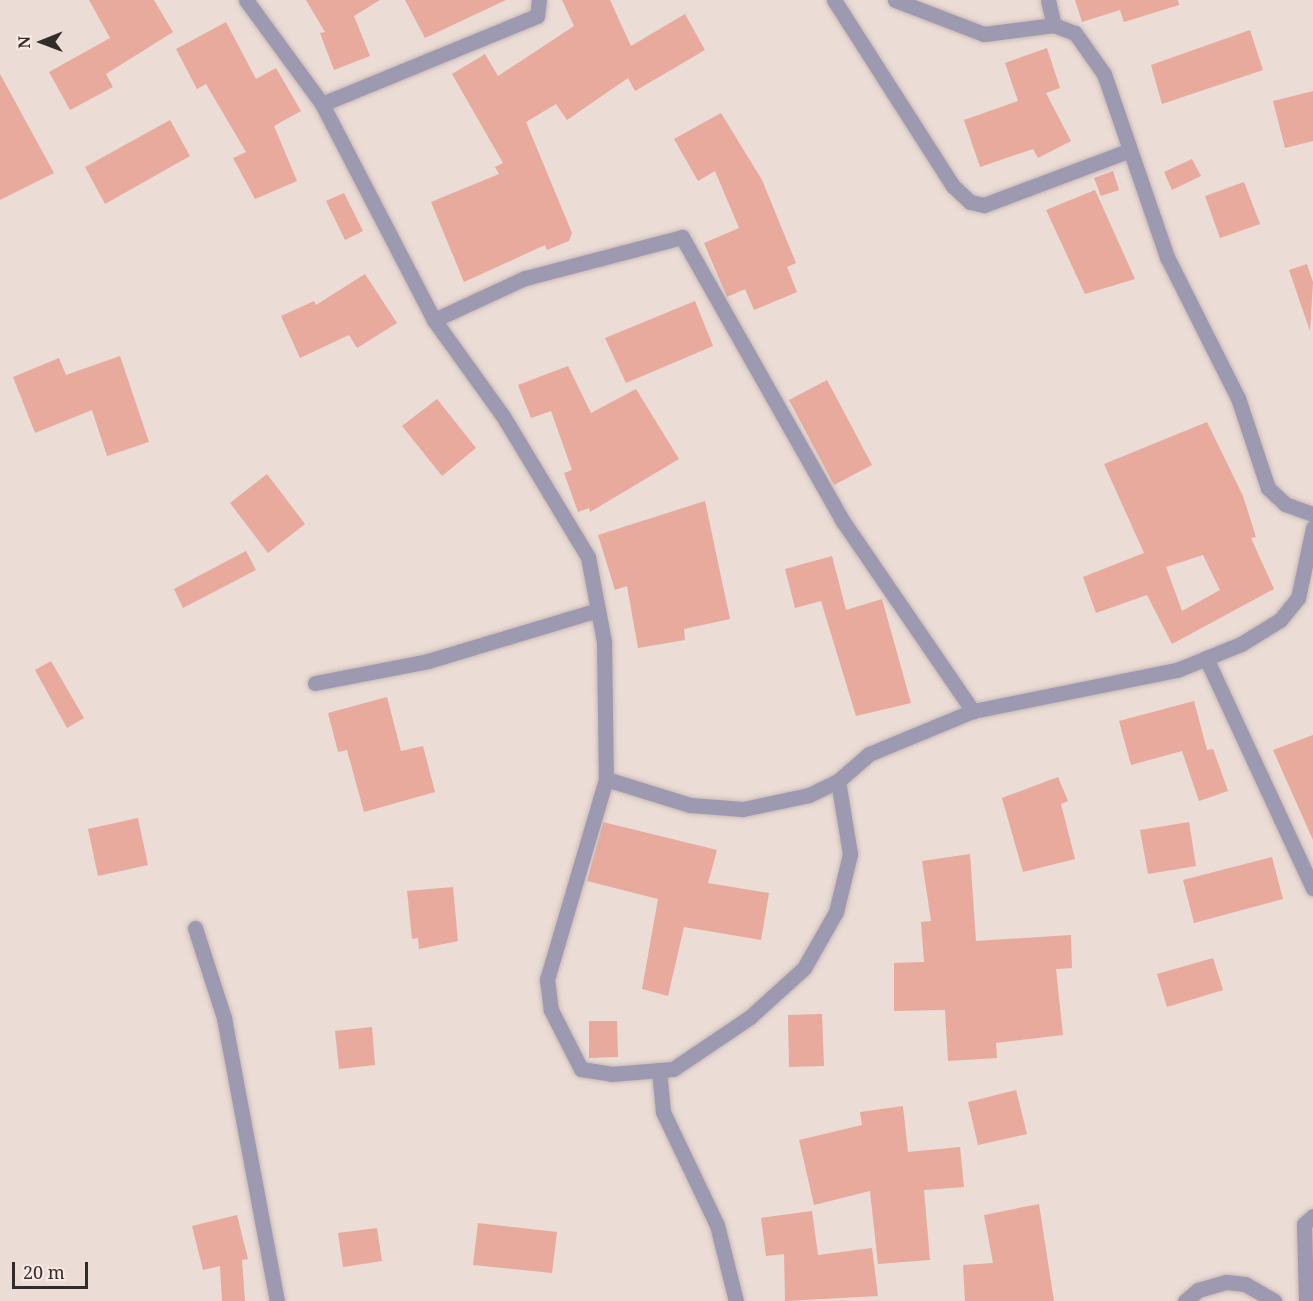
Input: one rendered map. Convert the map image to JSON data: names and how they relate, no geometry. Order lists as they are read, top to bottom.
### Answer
{
  "scale_bar": "20 m",
  "north": "left"
}
